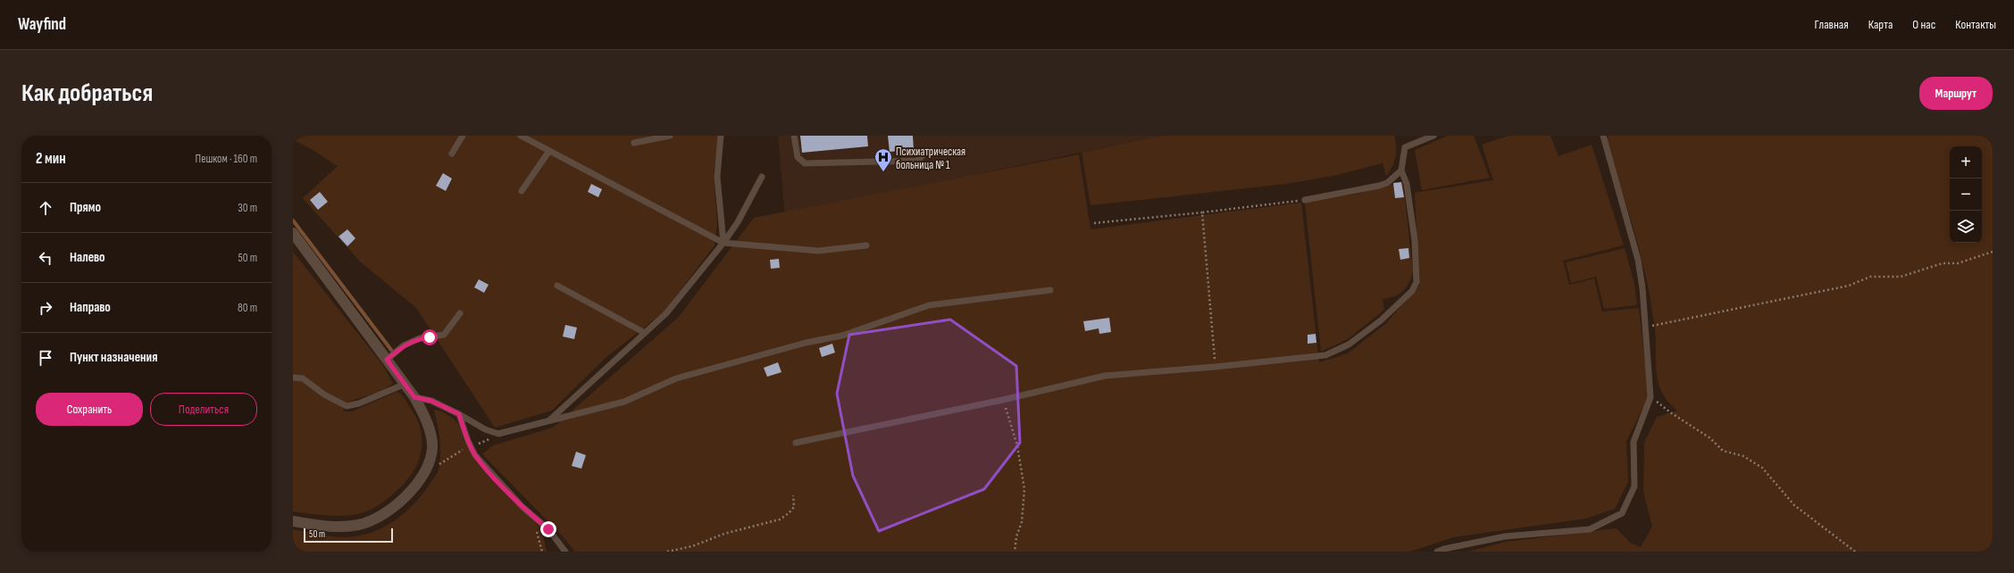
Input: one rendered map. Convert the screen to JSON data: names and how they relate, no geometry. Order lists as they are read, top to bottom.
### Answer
{
  "places": {
    "hospital": ["Психиатрическая больница № 1"]
  },
  "scale_bar": "50 m",
  "page": {
    "header": "Wayfind",
    "nav": [
      "Главная",
      "Карта",
      "О нас",
      "Контакты"
    ],
    "buttons": [
      "Маршрут",
      ["Сохранить", "Поделиться"]
    ],
    "title": "Как добраться",
    "heading": ["2 мин", "Пешком · 160 m"],
    "map_buttons": ["+", "−"],
    "list": [
      ["Прямо", "30 m"],
      ["Налево", "50 m"],
      ["Направо", "80 m"],
      "Пункт назначения"
    ],
    "scale": "50 m"
  }
}
